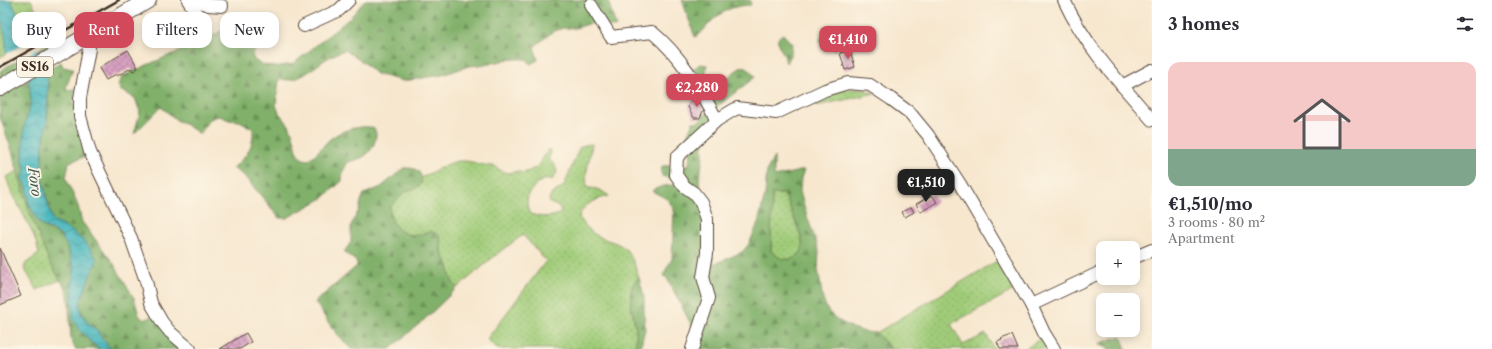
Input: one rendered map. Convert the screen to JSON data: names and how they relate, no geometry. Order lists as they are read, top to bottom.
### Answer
{
  "streets": {
    "main road": ["SS16"]
  },
  "water": ["Foro"],
  "page": {
    "heading": "3 homes",
    "chip": [
      "Buy",
      "Rent",
      "Filters",
      "New"
    ],
    "price": ["€1,410", "€2,280", "€1,510"],
    "list": [
      {
        "name": "€1,510/mo",
        "note": "3 rooms · 80 m² · Apartment"
      }
    ],
    "map_buttons": ["+", "−"]
  }
}
